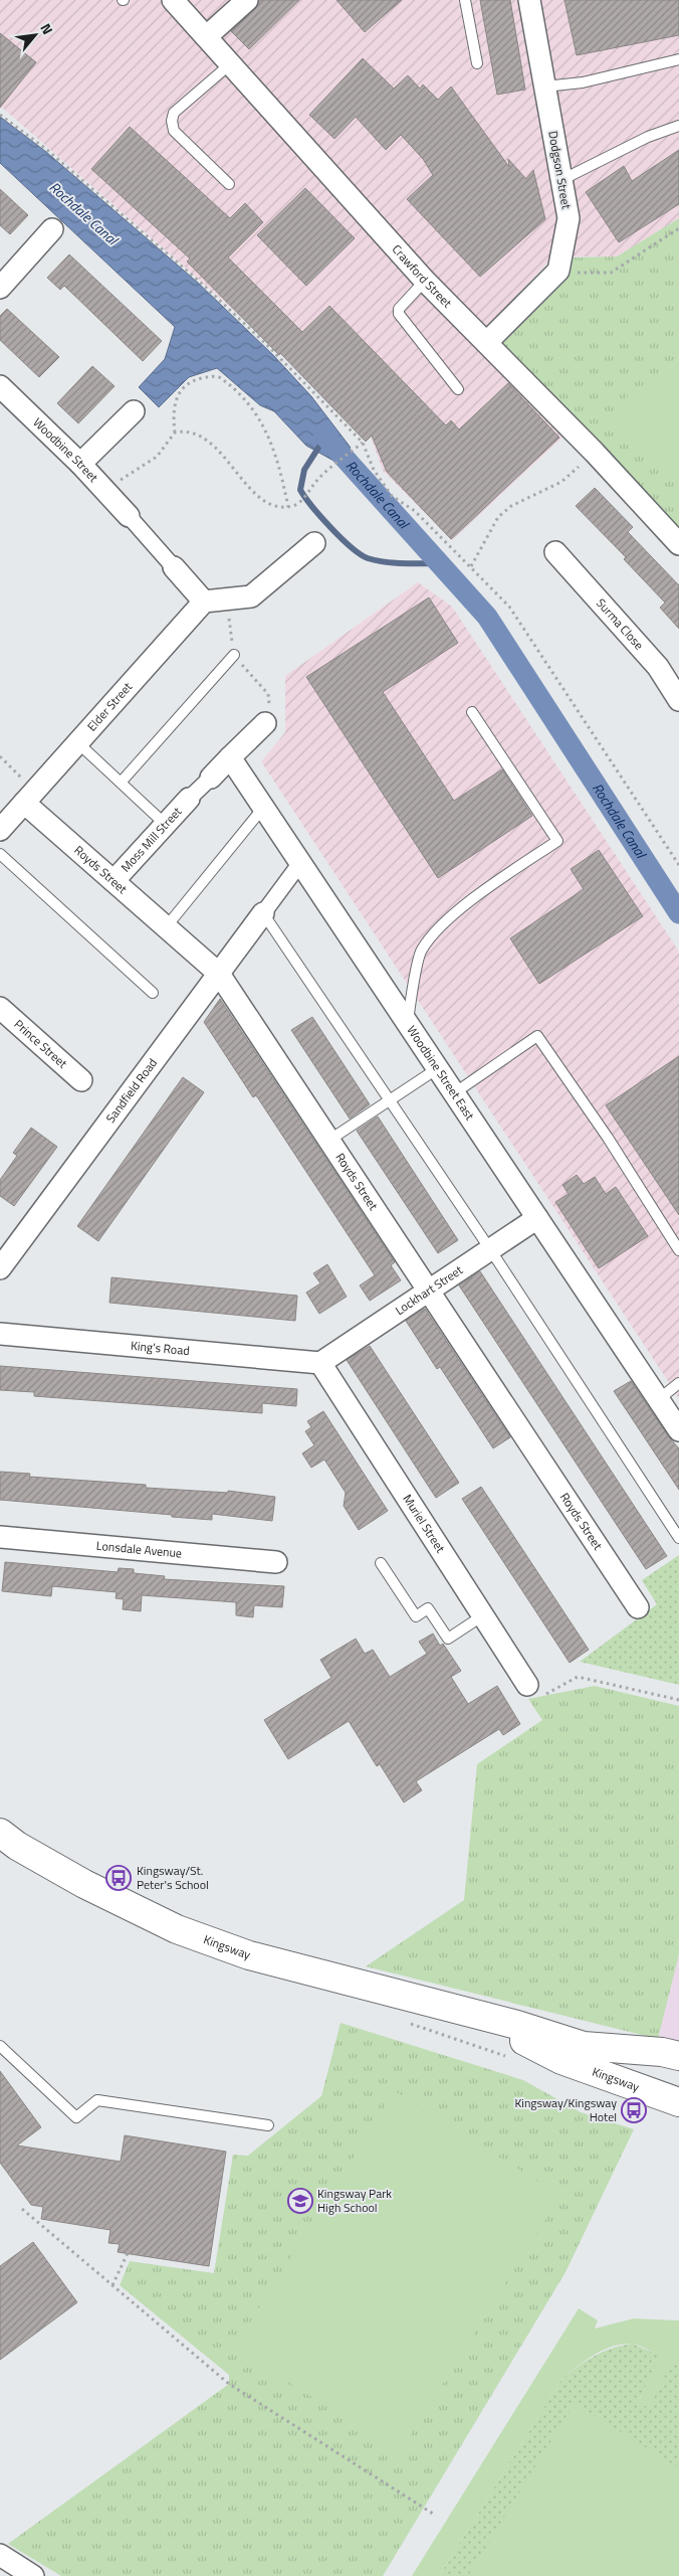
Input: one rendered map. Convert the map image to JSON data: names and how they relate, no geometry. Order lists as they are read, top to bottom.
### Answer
{
  "streets": {
    "highway": ["Kingsway"],
    "street": [
      "Dodgson Street",
      "Crawford Street",
      "Woodbine Street",
      "Surma Close",
      "Elder Street",
      "Moss Mill Street",
      "Royds Street",
      "Prince Street",
      "Woodbine Street East",
      "Sandfield Road",
      "Lockhart Street",
      "King's Road",
      "Muriel Street",
      "Lonsdale Avenue"
    ]
  },
  "crossings": [
    ["Elder Street", "Royds Street"],
    ["Moss Mill Street", "Royds Street"],
    ["Royds Street", "Sandfield Road"],
    ["Royds Street", "Lockhart Street"],
    ["Woodbine Street East", "Lockhart Street"],
    ["Lockhart Street", "King's Road"],
    ["Lockhart Street", "Muriel Street"],
    ["King's Road", "Muriel Street"]
  ],
  "water": ["Rochdale Canal"],
  "places": {
    "bus stop": ["Kingsway/St. Peter's School", "Kingsway/Kingsway Hotel"],
    "school or university": ["Kingsway Park High School"]
  },
  "north": "top right"
}
